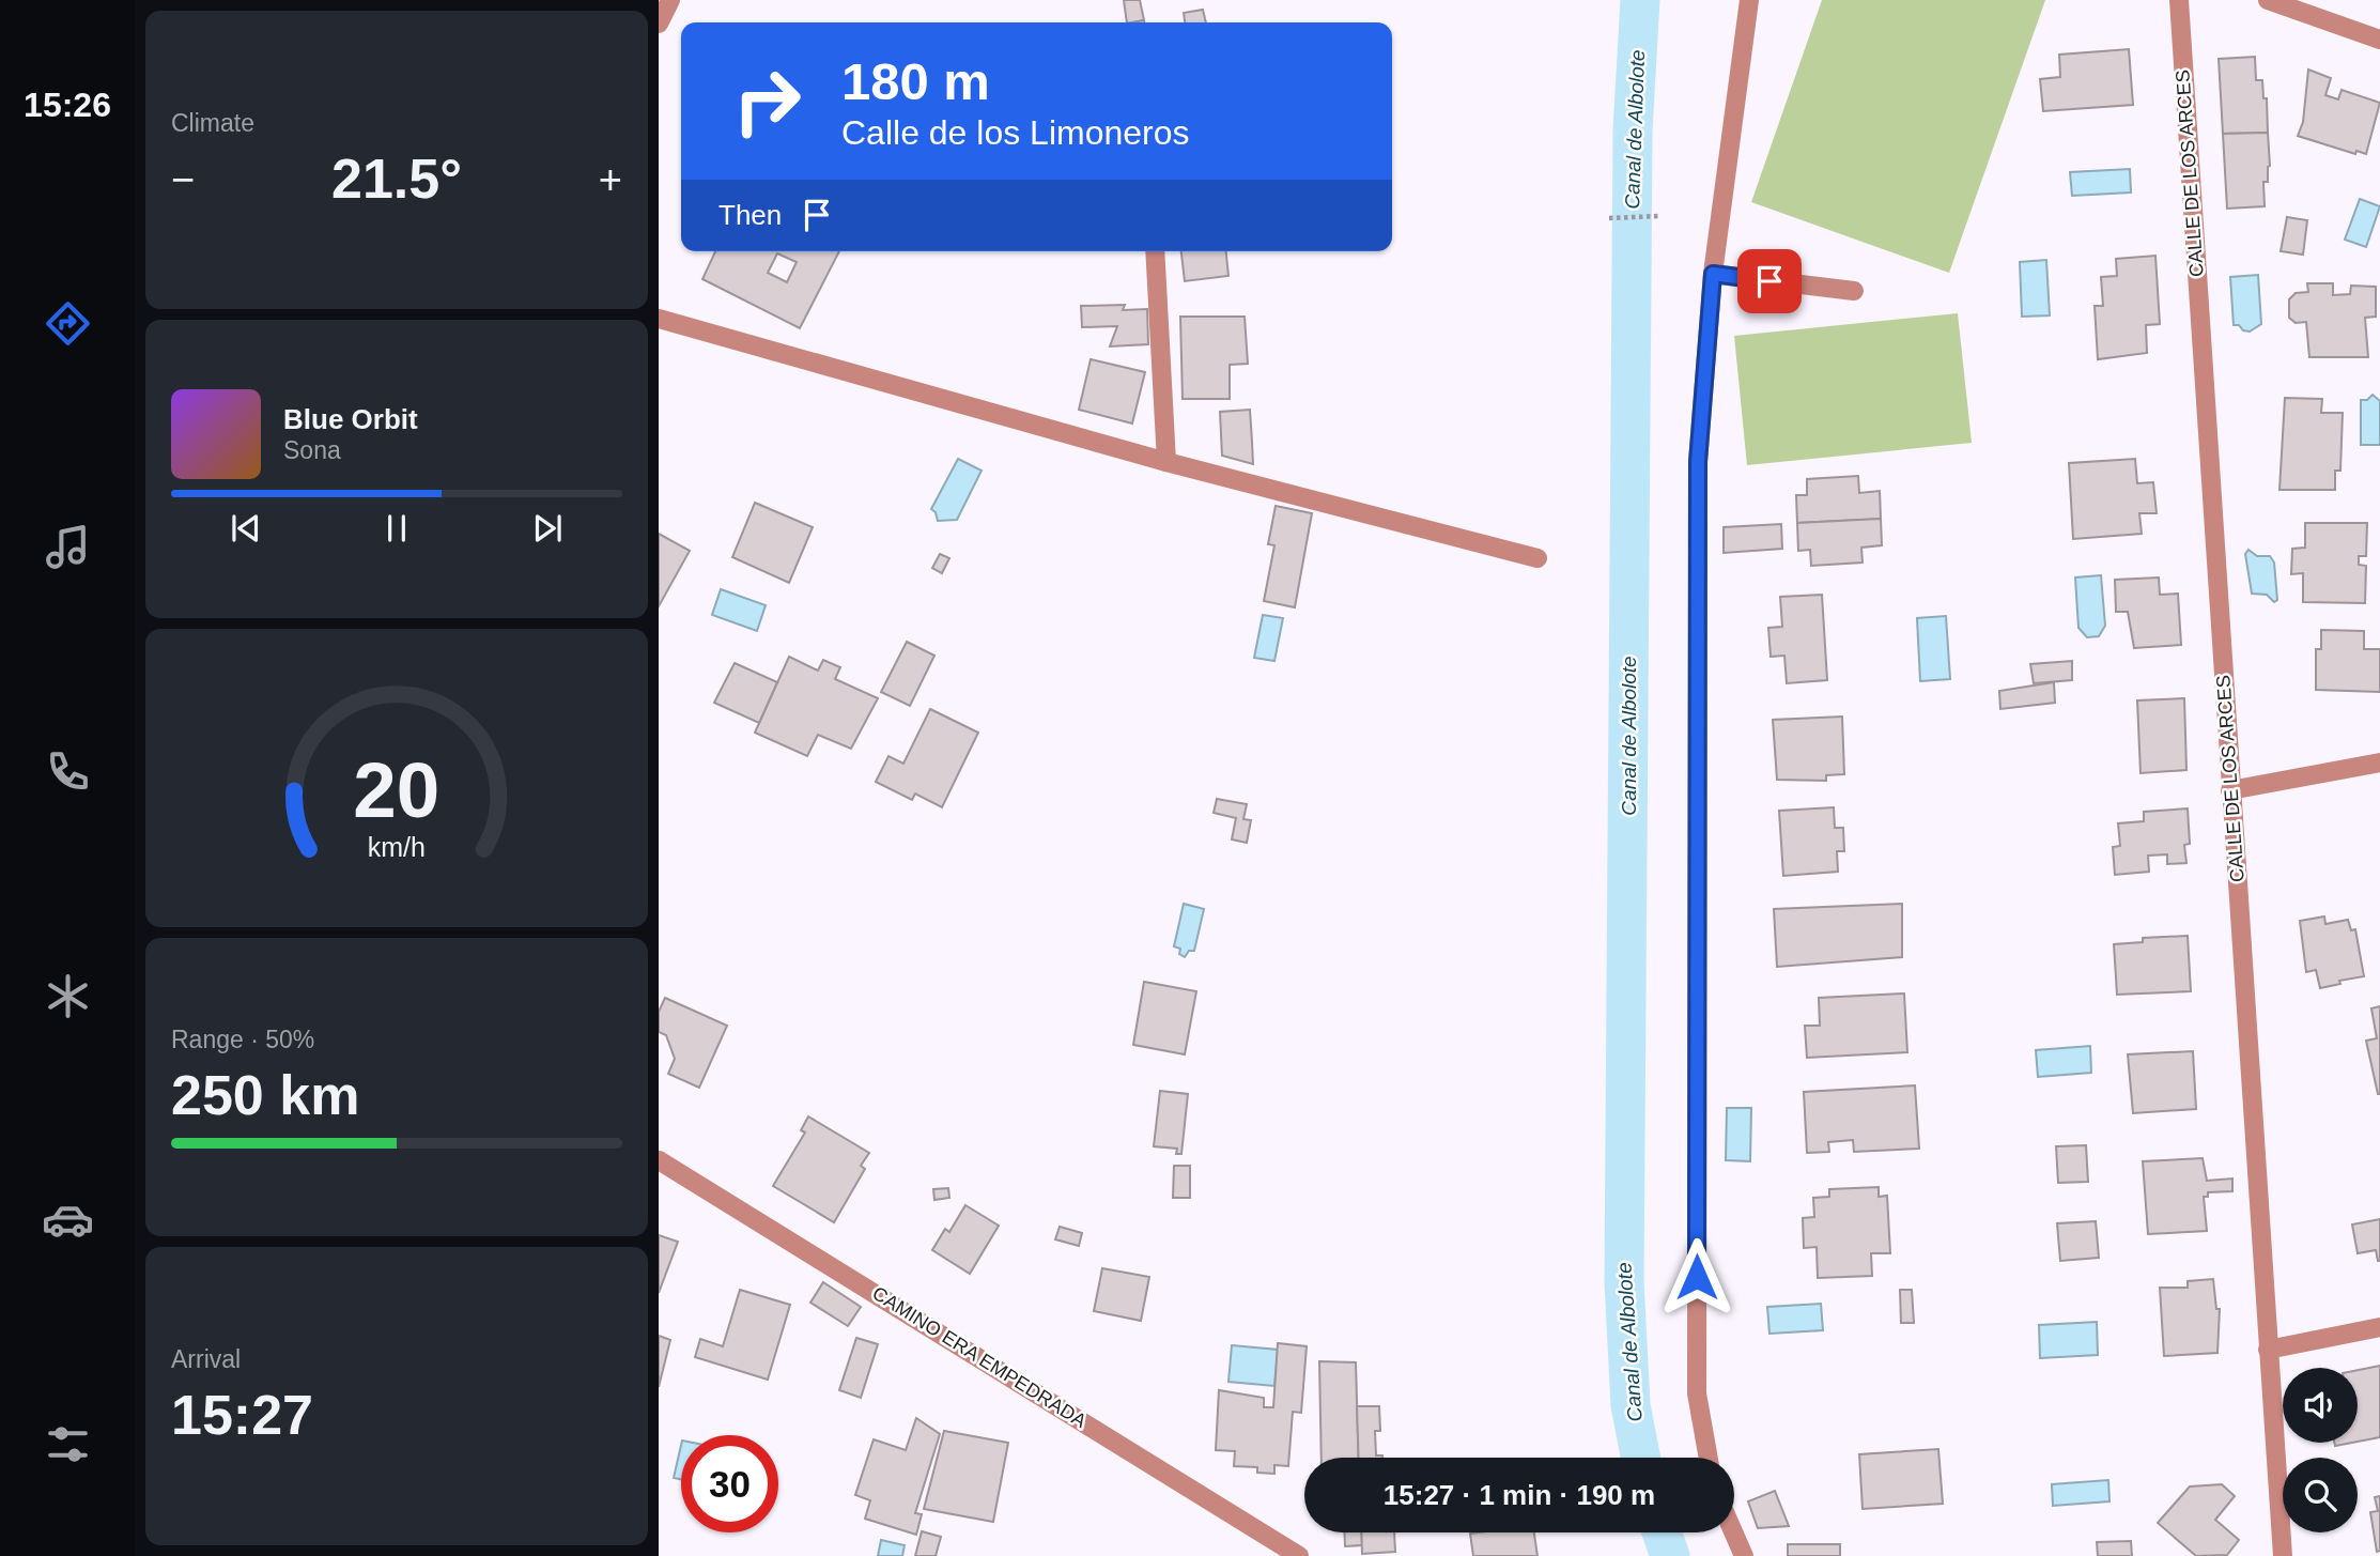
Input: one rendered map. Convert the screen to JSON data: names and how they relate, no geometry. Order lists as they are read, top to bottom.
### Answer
{
  "streets": {
    "street": ["CALLE DE LOS ARCES", "CAMINO ERA EMPEDRADA"]
  },
  "water": ["Canal de Albolote"],
  "page": {
    "tabs": "15:26",
    "tile": [
      "Climate",
      ["Range · 50%", "250 km"],
      ["Arrival", "15:27"]
    ],
    "turn": ["180 m", "Calle de los Limoneros"],
    "heat": ["−", "21.5°", "+"],
    "then": "Then",
    "song": ["Blue Orbit", "Sona"],
    "limit": "30",
    "trip": "15:27 · 1 min · 190 m",
    "gauge": ["20", "km/h"]
  }
}
